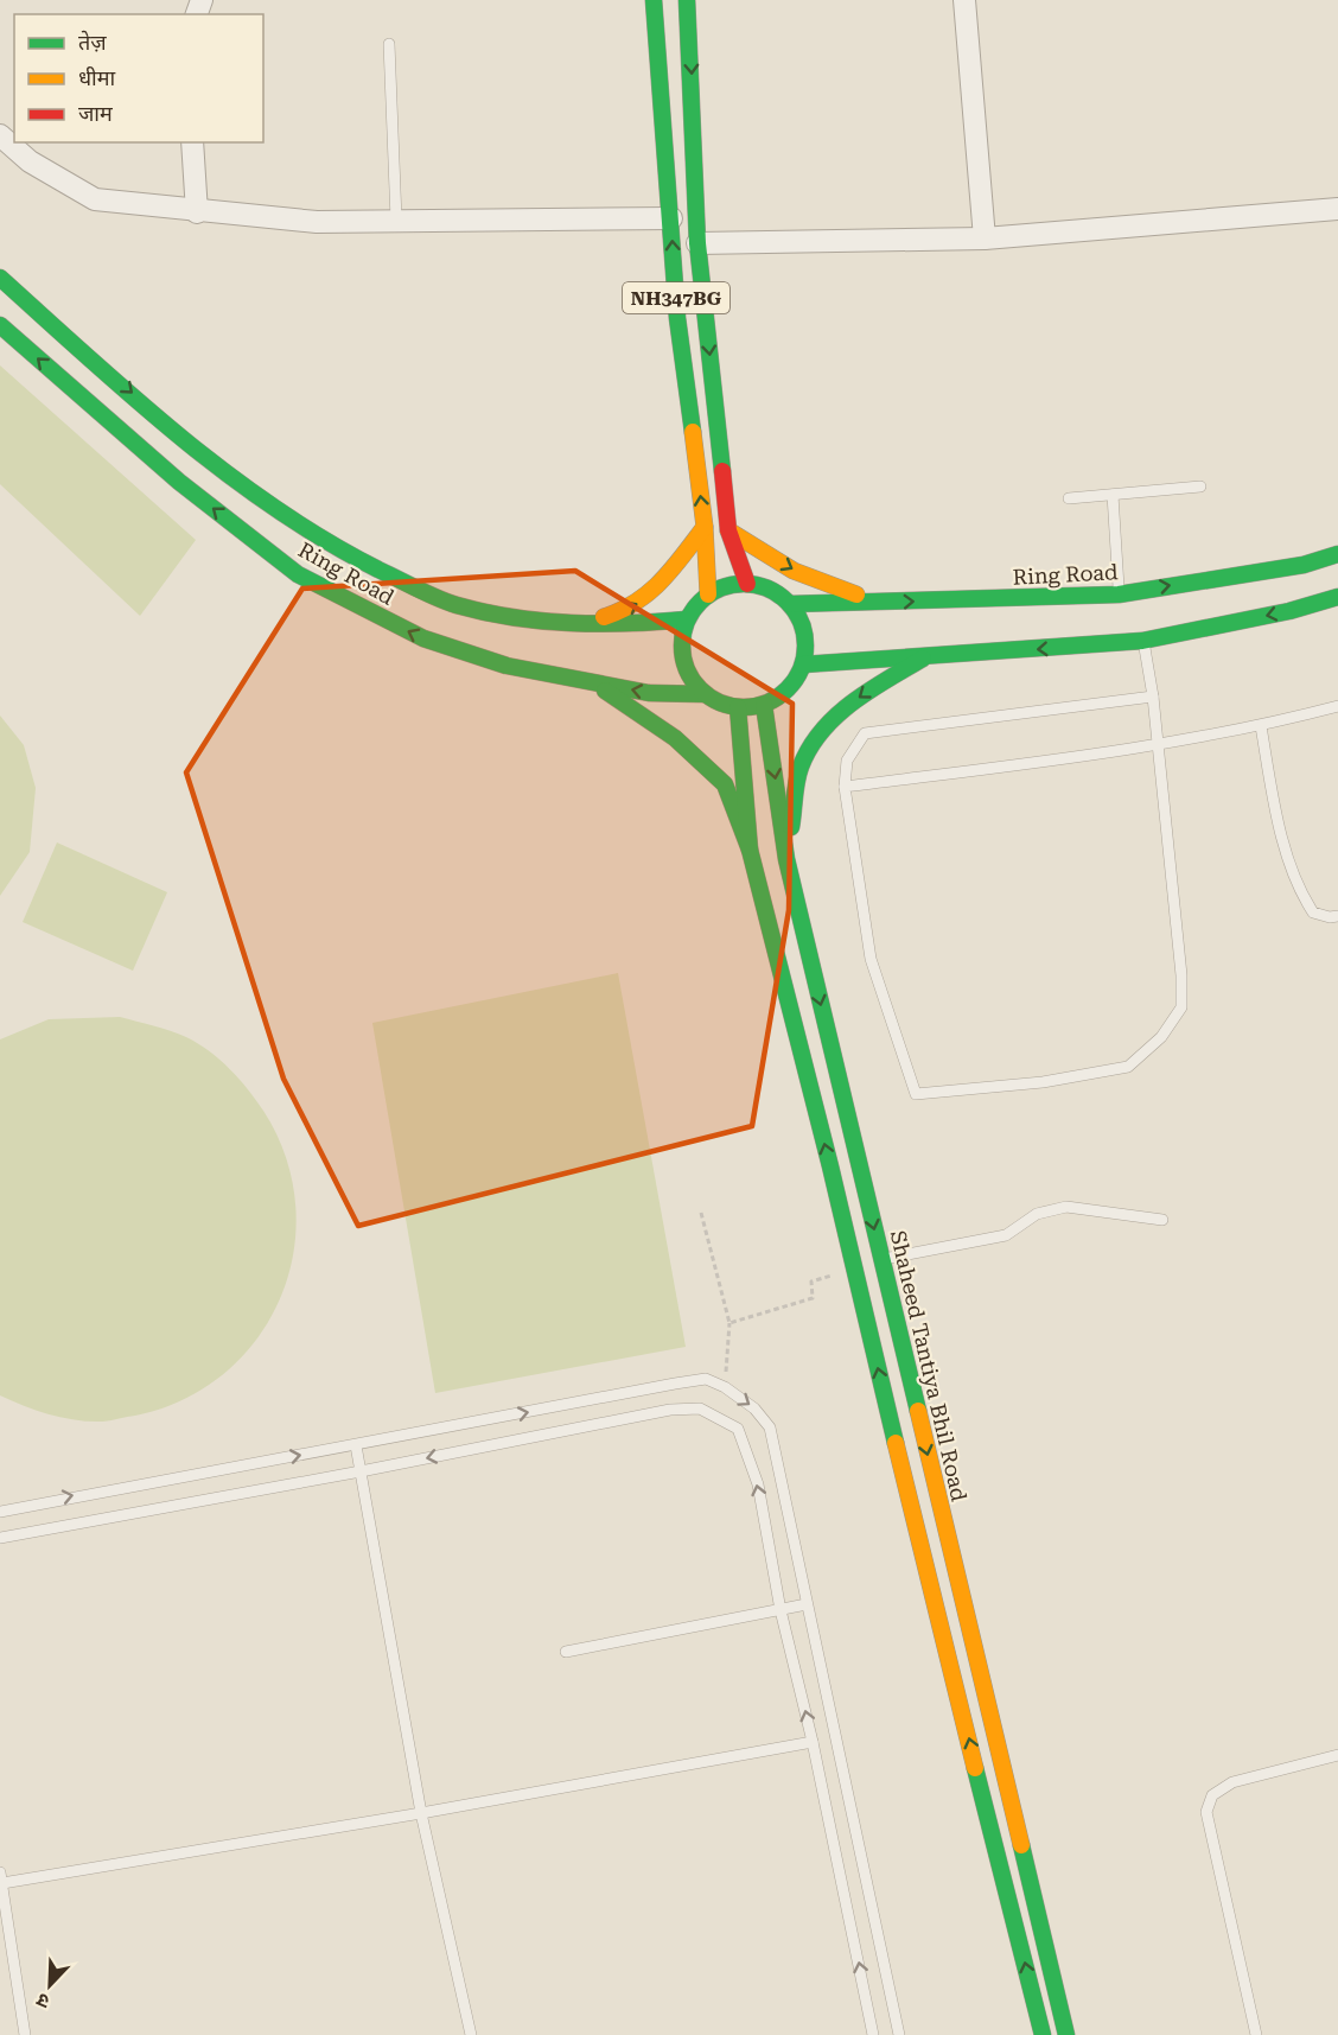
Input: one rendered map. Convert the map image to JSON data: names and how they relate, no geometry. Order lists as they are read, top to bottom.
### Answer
{
  "streets": {
    "main road": ["NH347BG", "Ring Road", "Shaheed Tantiya Bhil Road"]
  },
  "crossings": [
    ["NH347BG", "Ring Road"],
    ["NH347BG", "Shaheed Tantiya Bhil Road"],
    ["Ring Road", "Shaheed Tantiya Bhil Road"]
  ],
  "legend": ["तेज़", "धीमा", "जाम"],
  "north": "bottom left"
}
